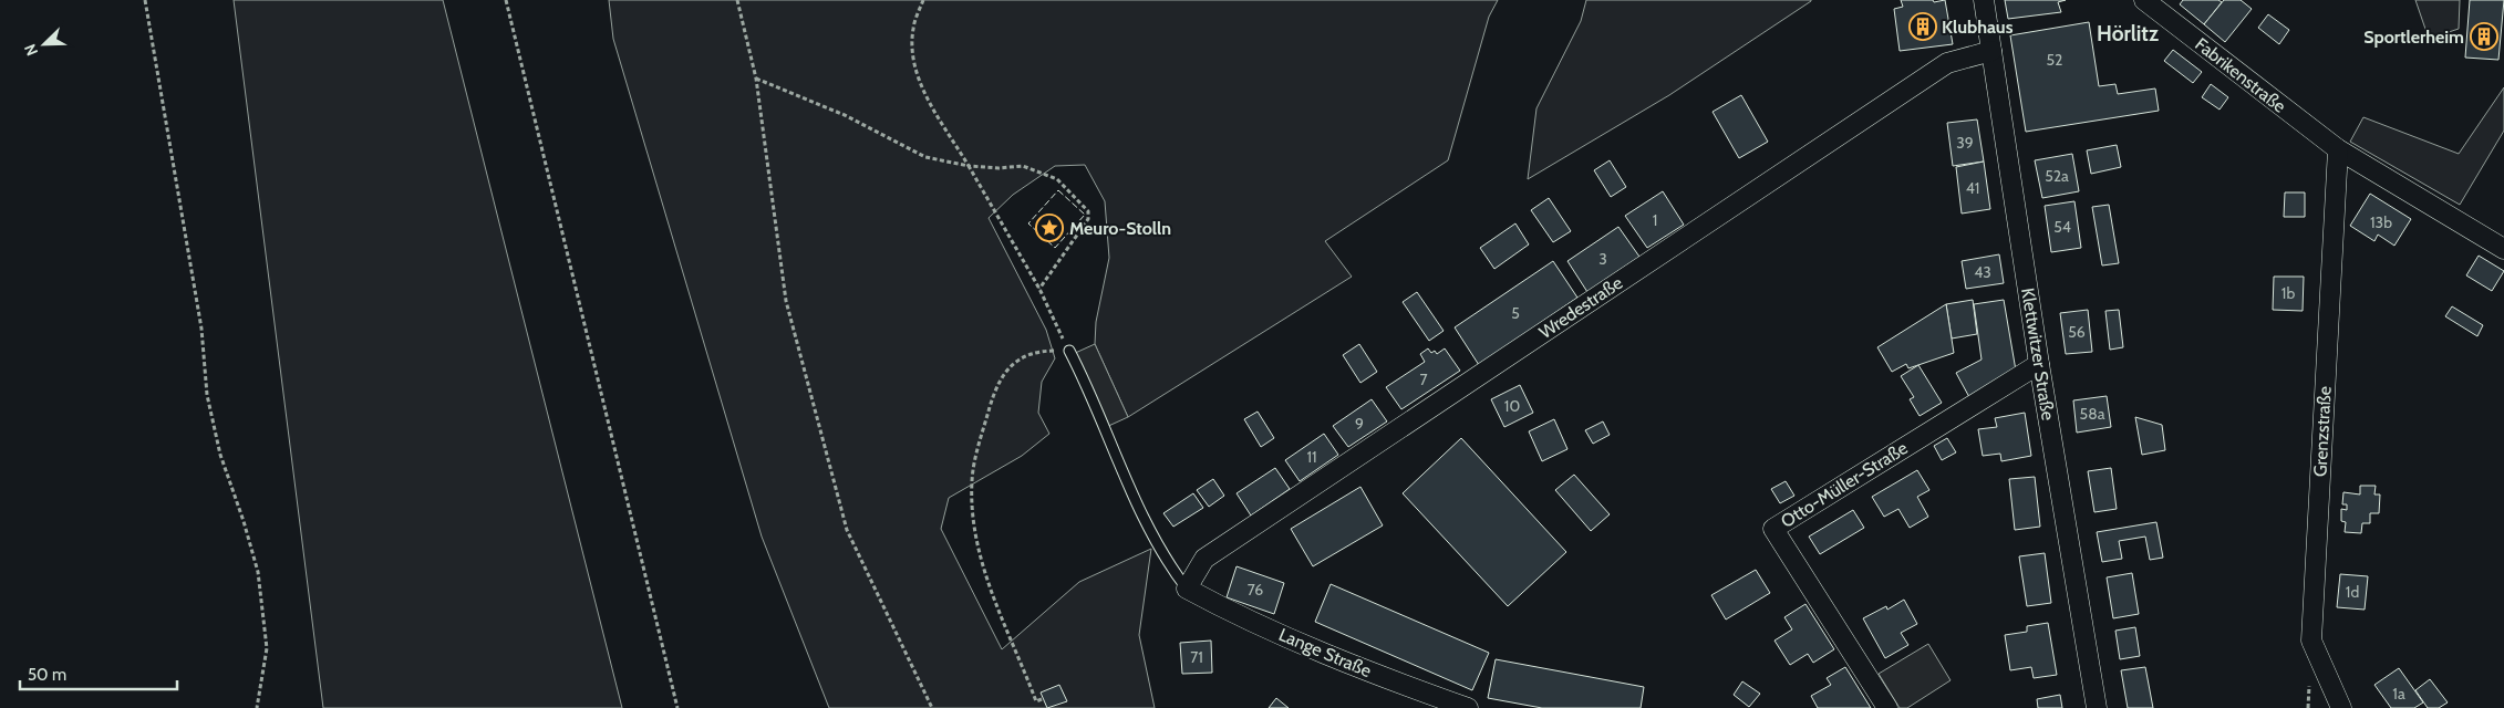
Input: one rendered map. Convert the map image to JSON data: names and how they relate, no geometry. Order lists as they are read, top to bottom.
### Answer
{
  "streets": {
    "street": [
      "Fabrikenstraße",
      "Wredestraße",
      "Klettwitzer Straße",
      "Grenzstraße",
      "Otto-Müller-Straße",
      "Lange Straße"
    ]
  },
  "crossings": [
    ["Fabrikenstraße", "Grenzstraße"],
    ["Wredestraße", "Klettwitzer Straße"],
    ["Wredestraße", "Lange Straße"],
    ["Klettwitzer Straße", "Otto-Müller-Straße"]
  ],
  "districts": ["Hörlitz"],
  "places": {
    "building": ["Klubhaus", "Sportlerheim"],
    "place": ["Meuro-Stolln"]
  },
  "house_numbers": [
    "52",
    "39",
    "52a",
    "41",
    "1",
    "13b",
    "54",
    "3",
    "43",
    "1b",
    "5",
    "56",
    "7",
    "10",
    "58a",
    "9",
    "11",
    "76",
    "1d",
    "71",
    "1a"
  ],
  "scale_bar": "50 m",
  "north": "bottom left"
}
